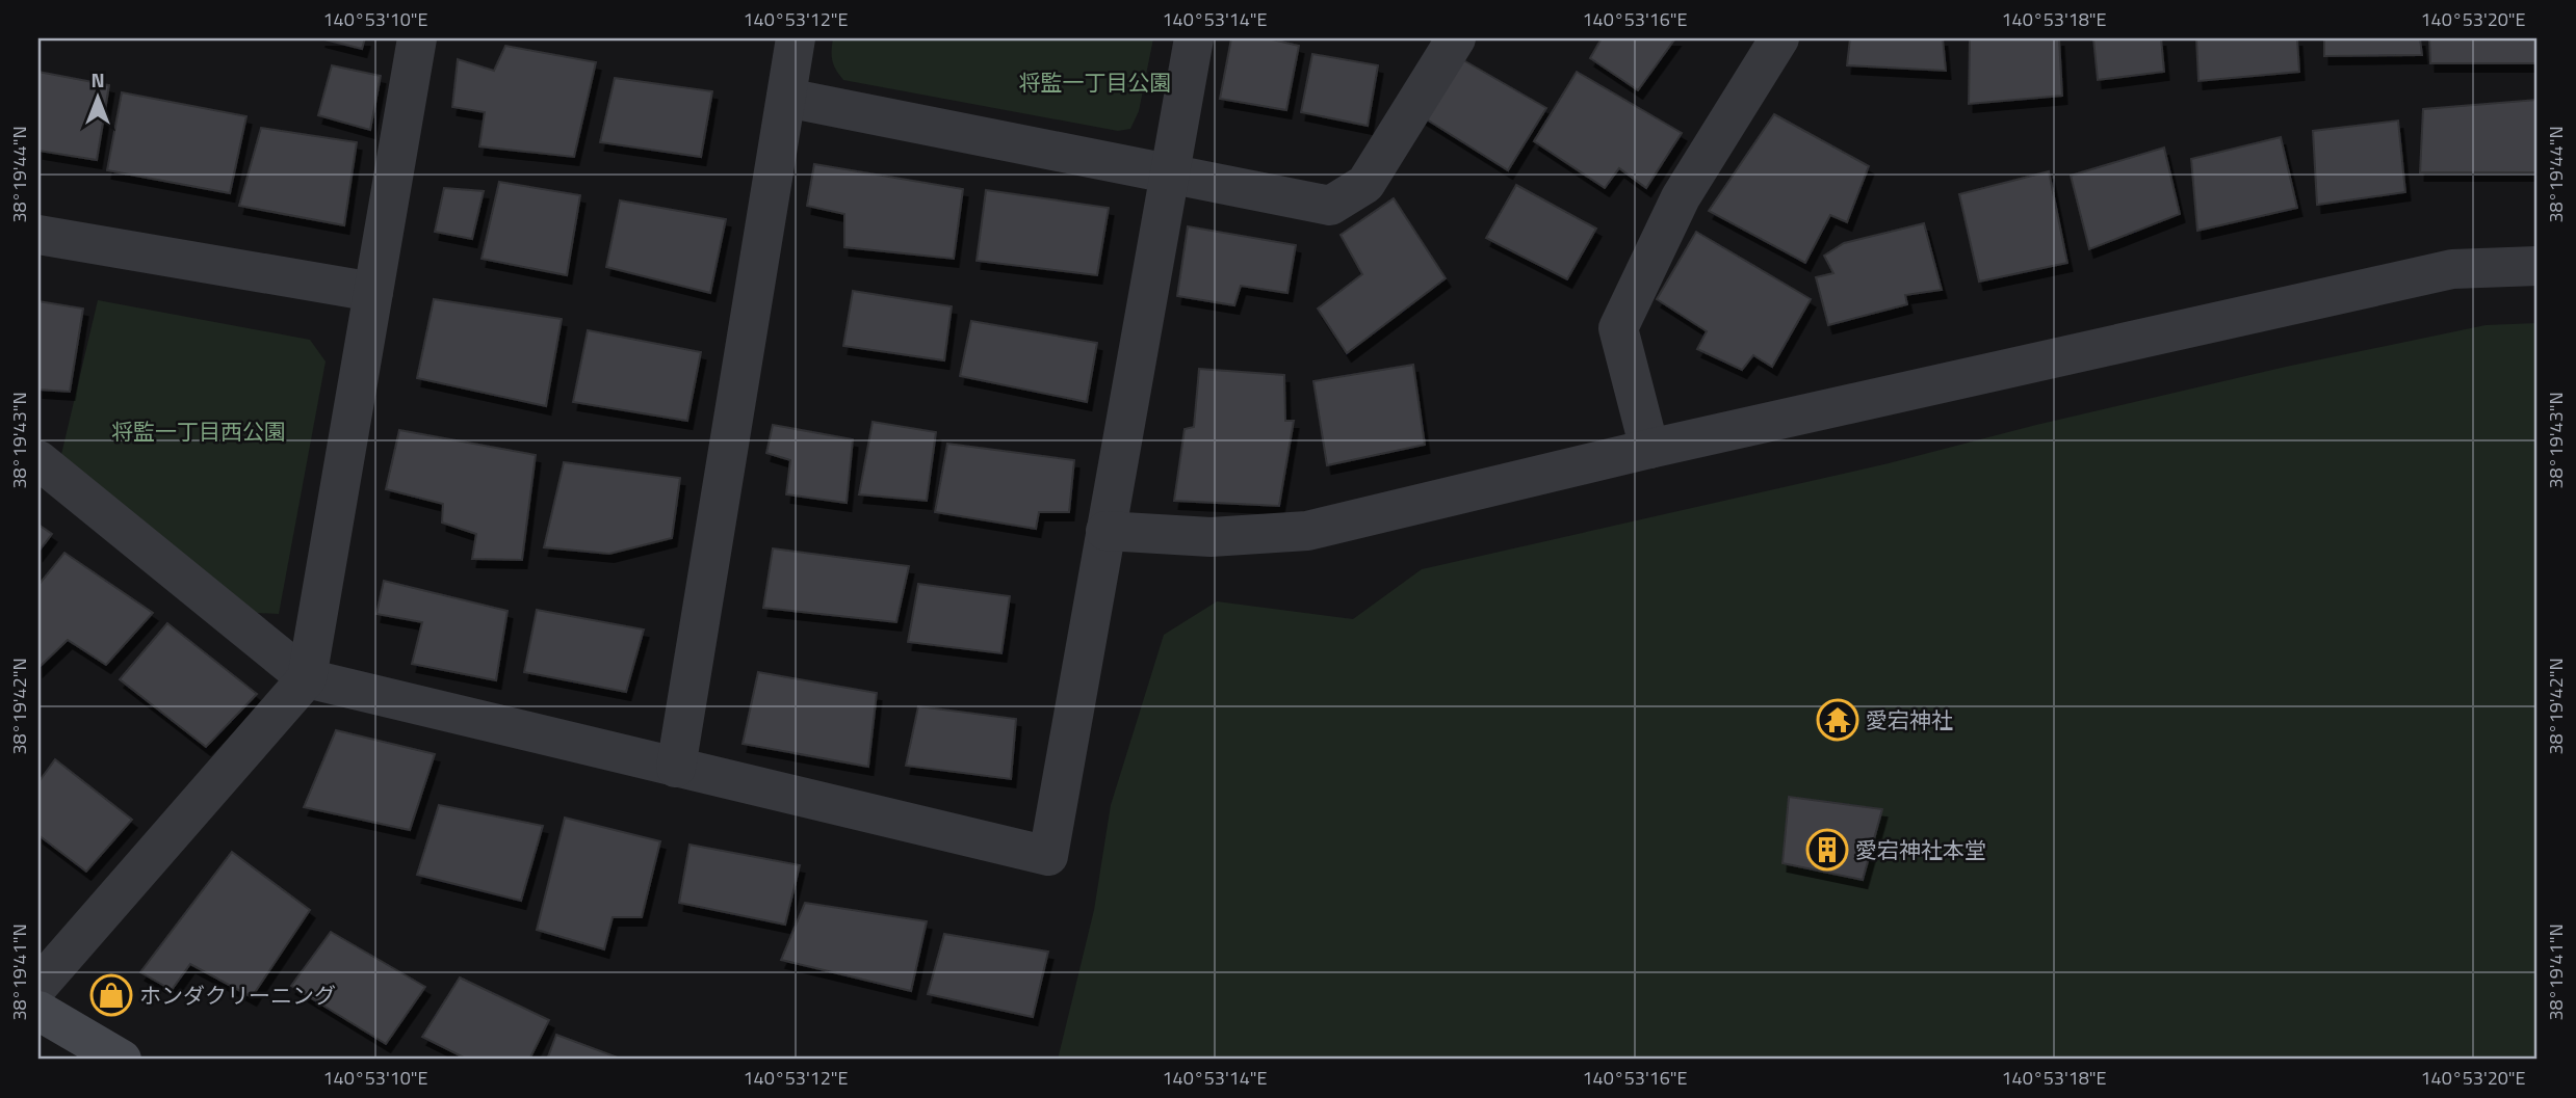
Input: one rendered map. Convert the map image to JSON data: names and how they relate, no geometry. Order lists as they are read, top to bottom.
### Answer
{
  "parks": ["将監一丁目公園", "将監一丁目西公園"],
  "places": {
    "temple": ["愛宕神社"],
    "building": ["愛宕神社本堂"],
    "shop": ["ホンダクリーニング"]
  },
  "north": "top",
  "coordinates": [
    "140°53'10\"E",
    "140°53'12\"E",
    "140°53'14\"E",
    "140°53'16\"E",
    "140°53'18\"E",
    "140°53'20\"E",
    "38°19'44\"N",
    "38°19'43\"N",
    "38°19'42\"N",
    "38°19'41\"N"
  ]
}
